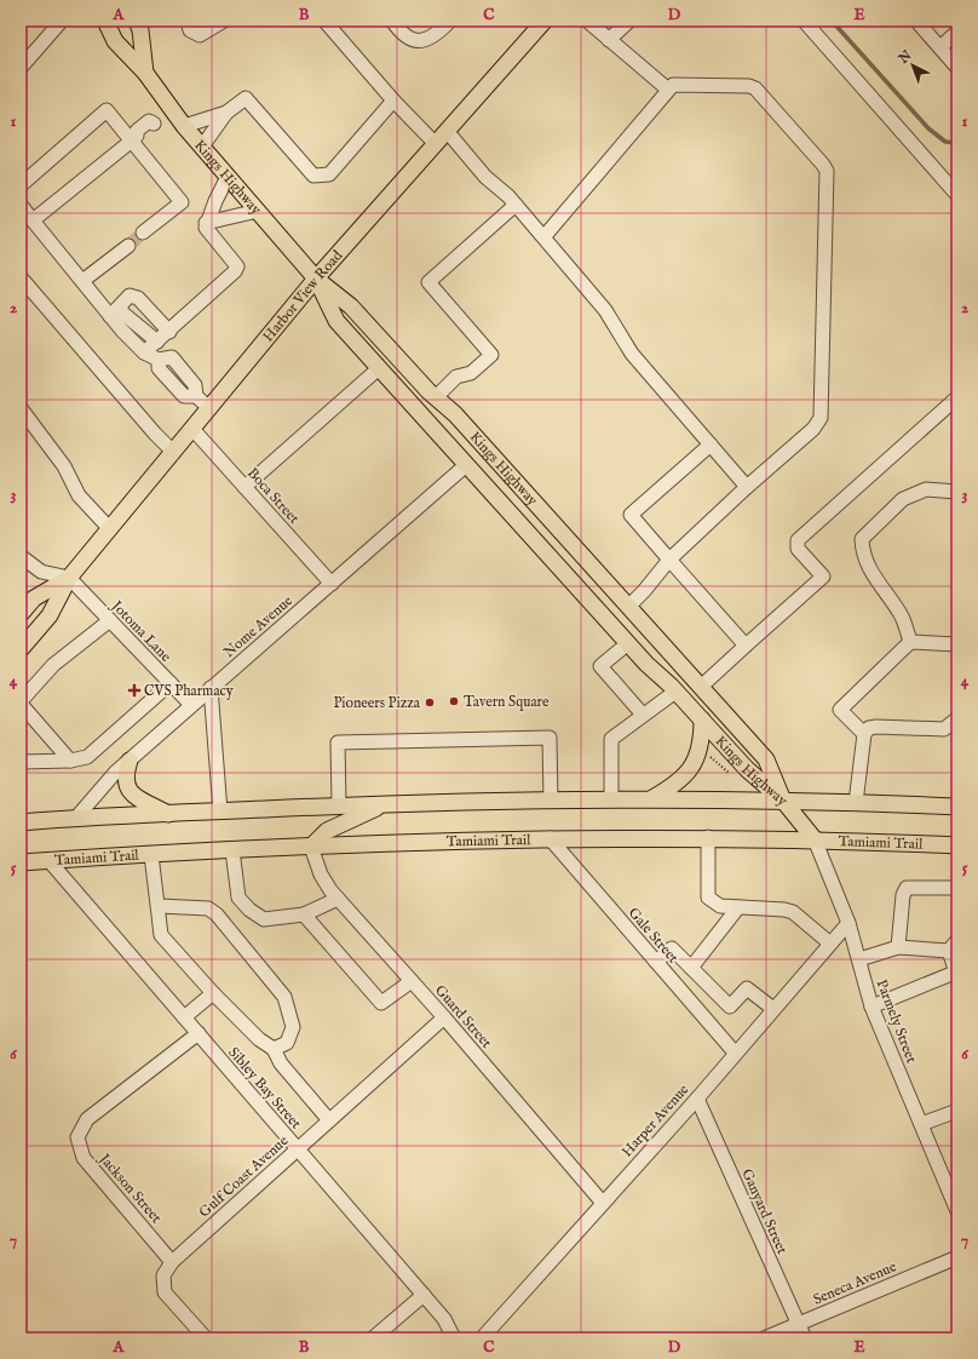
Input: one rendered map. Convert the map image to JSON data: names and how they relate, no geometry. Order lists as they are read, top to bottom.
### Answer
{
  "streets": {
    "main road": ["Kings Highway", "Harbor View Road", "Tamiami Trail"],
    "street": [
      "Boca Street",
      "Nome Avenue",
      "Jotoma Lane",
      "Gale Street",
      "Guard Street",
      "Parmely Street",
      "Sibley Bay Street",
      "Harper Avenue",
      "Gulf Coast Avenue",
      "Jackson Street",
      "Ganyard Street",
      "Seneca Avenue"
    ]
  },
  "crossings": [
    ["Kings Highway", "Harbor View Road"],
    ["Kings Highway", "Nome Avenue"],
    ["Harbor View Road", "Boca Street"],
    ["Harbor View Road", "Jotoma Lane"],
    ["Boca Street", "Nome Avenue"],
    ["Nome Avenue", "Jotoma Lane"],
    ["Tamiami Trail", "Gale Street"],
    ["Tamiami Trail", "Guard Street"],
    ["Tamiami Trail", "Parmely Street"],
    ["Tamiami Trail", "Sibley Bay Street"],
    ["Gale Street", "Harper Avenue"],
    ["Guard Street", "Harper Avenue"],
    ["Guard Street", "Gulf Coast Avenue"],
    ["Parmely Street", "Harper Avenue"],
    ["Sibley Bay Street", "Gulf Coast Avenue"],
    ["Sibley Bay Street", "Jackson Street"],
    ["Harper Avenue", "Ganyard Street"],
    ["Gulf Coast Avenue", "Jackson Street"],
    ["Ganyard Street", "Seneca Avenue"]
  ],
  "places": {
    "health": ["CVS Pharmacy"],
    "other": ["Tavern Square", "Pioneers Pizza"]
  },
  "north": "top left",
  "grid": {
    "columns": [
      "A",
      "B",
      "C",
      "D",
      "E"
    ],
    "rows": [
      "1",
      "2",
      "3",
      "4",
      "5",
      "6",
      "7"
    ]
  }
}
